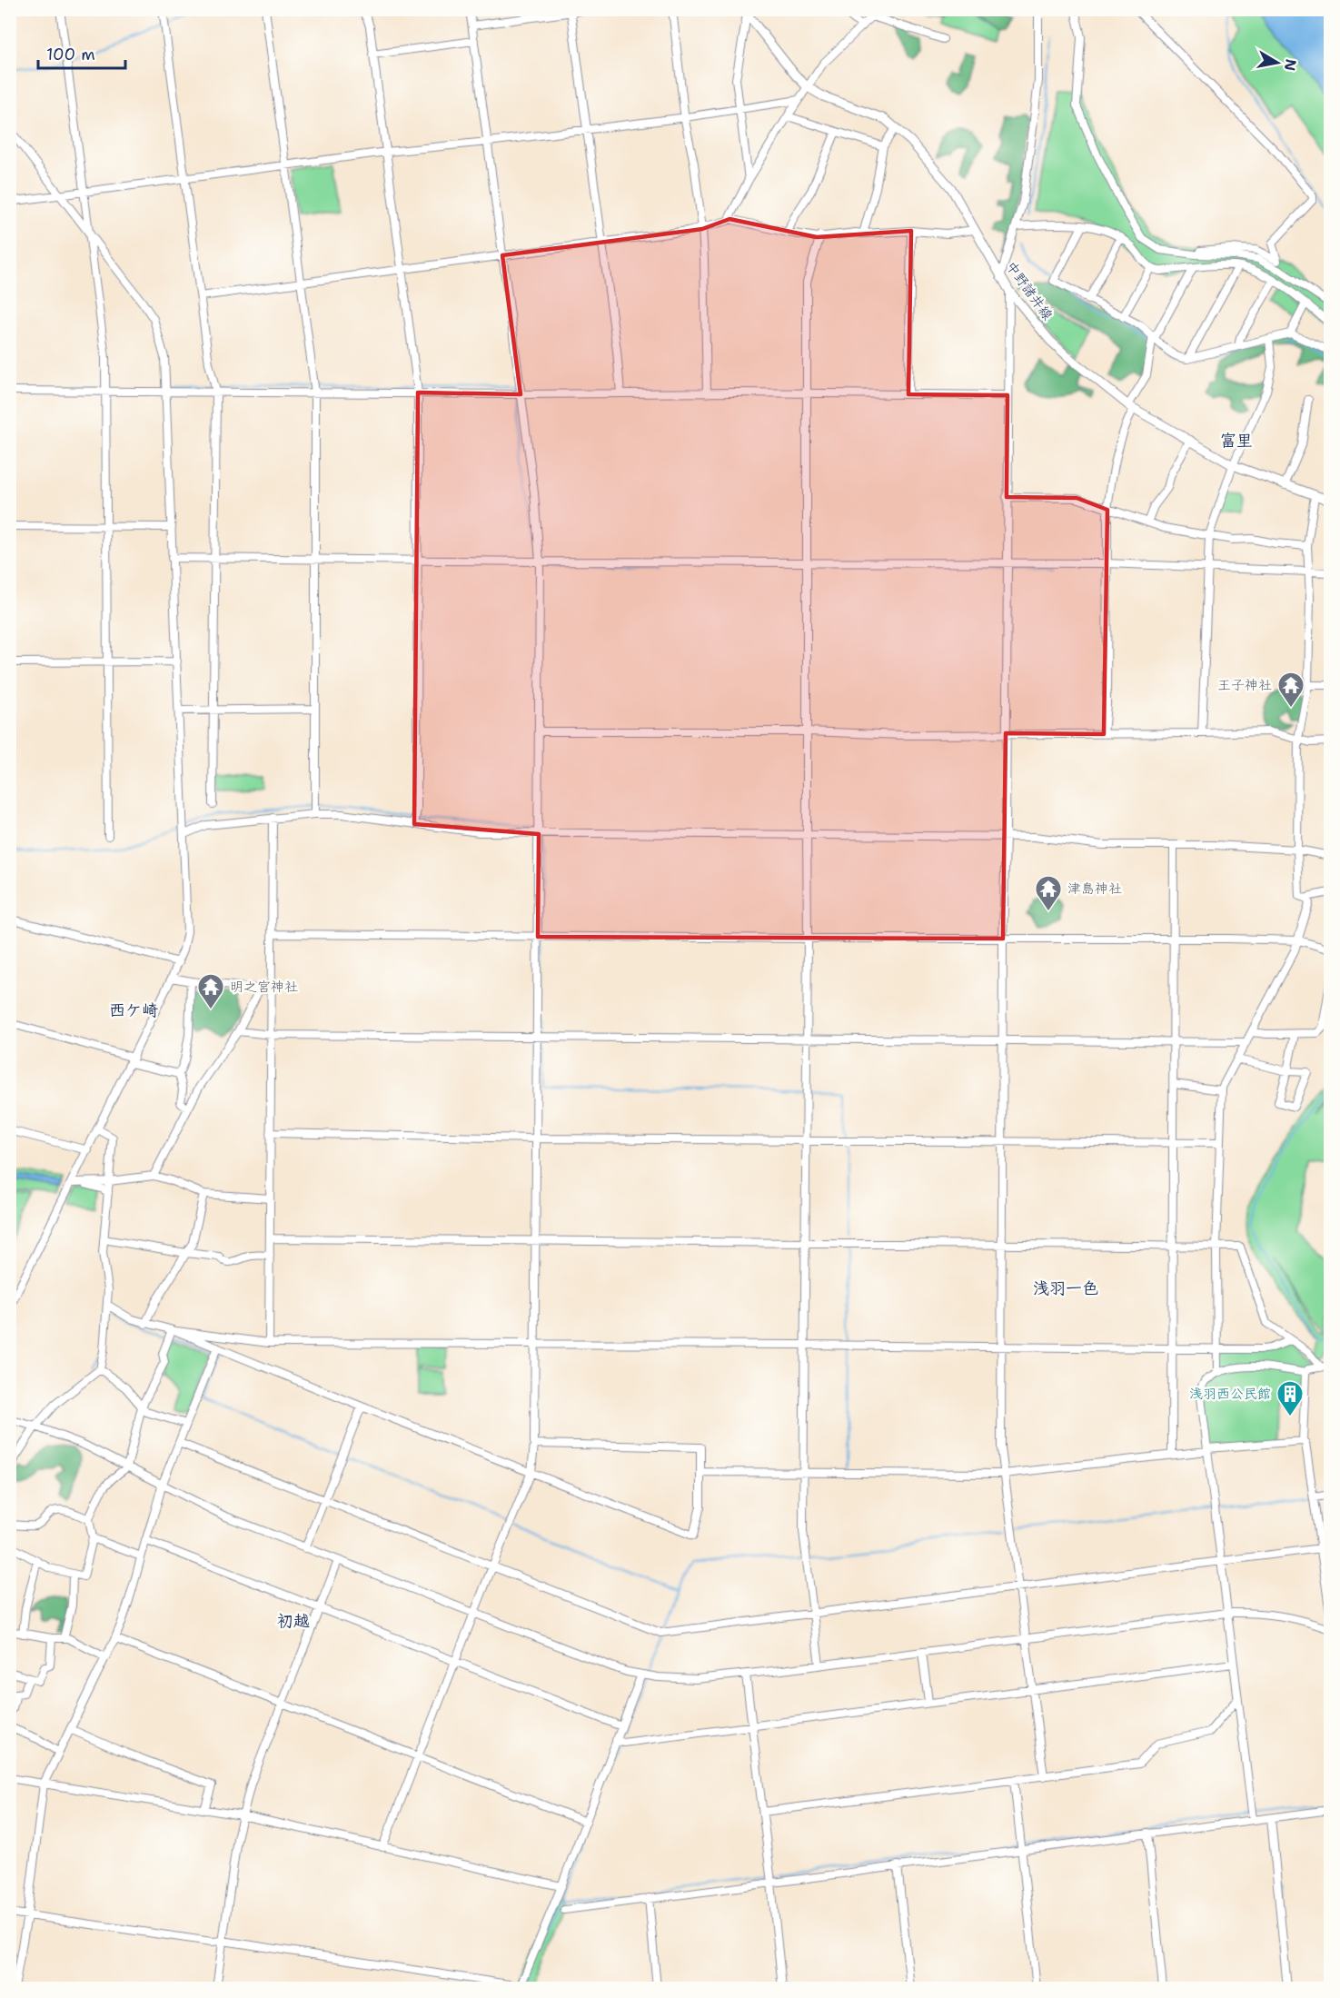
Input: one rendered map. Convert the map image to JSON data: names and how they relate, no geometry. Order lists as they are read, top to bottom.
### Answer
{
  "streets": {
    "main road": ["中野諸井線"]
  },
  "districts": [
    "富里",
    "西ケ崎",
    "浅羽一色",
    "初越"
  ],
  "places": {
    "temple": ["王子神社", "津島神社", "明之宮神社"],
    "building": ["浅羽西公民館"]
  },
  "scale_bar": "100 m",
  "north": "right"
}
